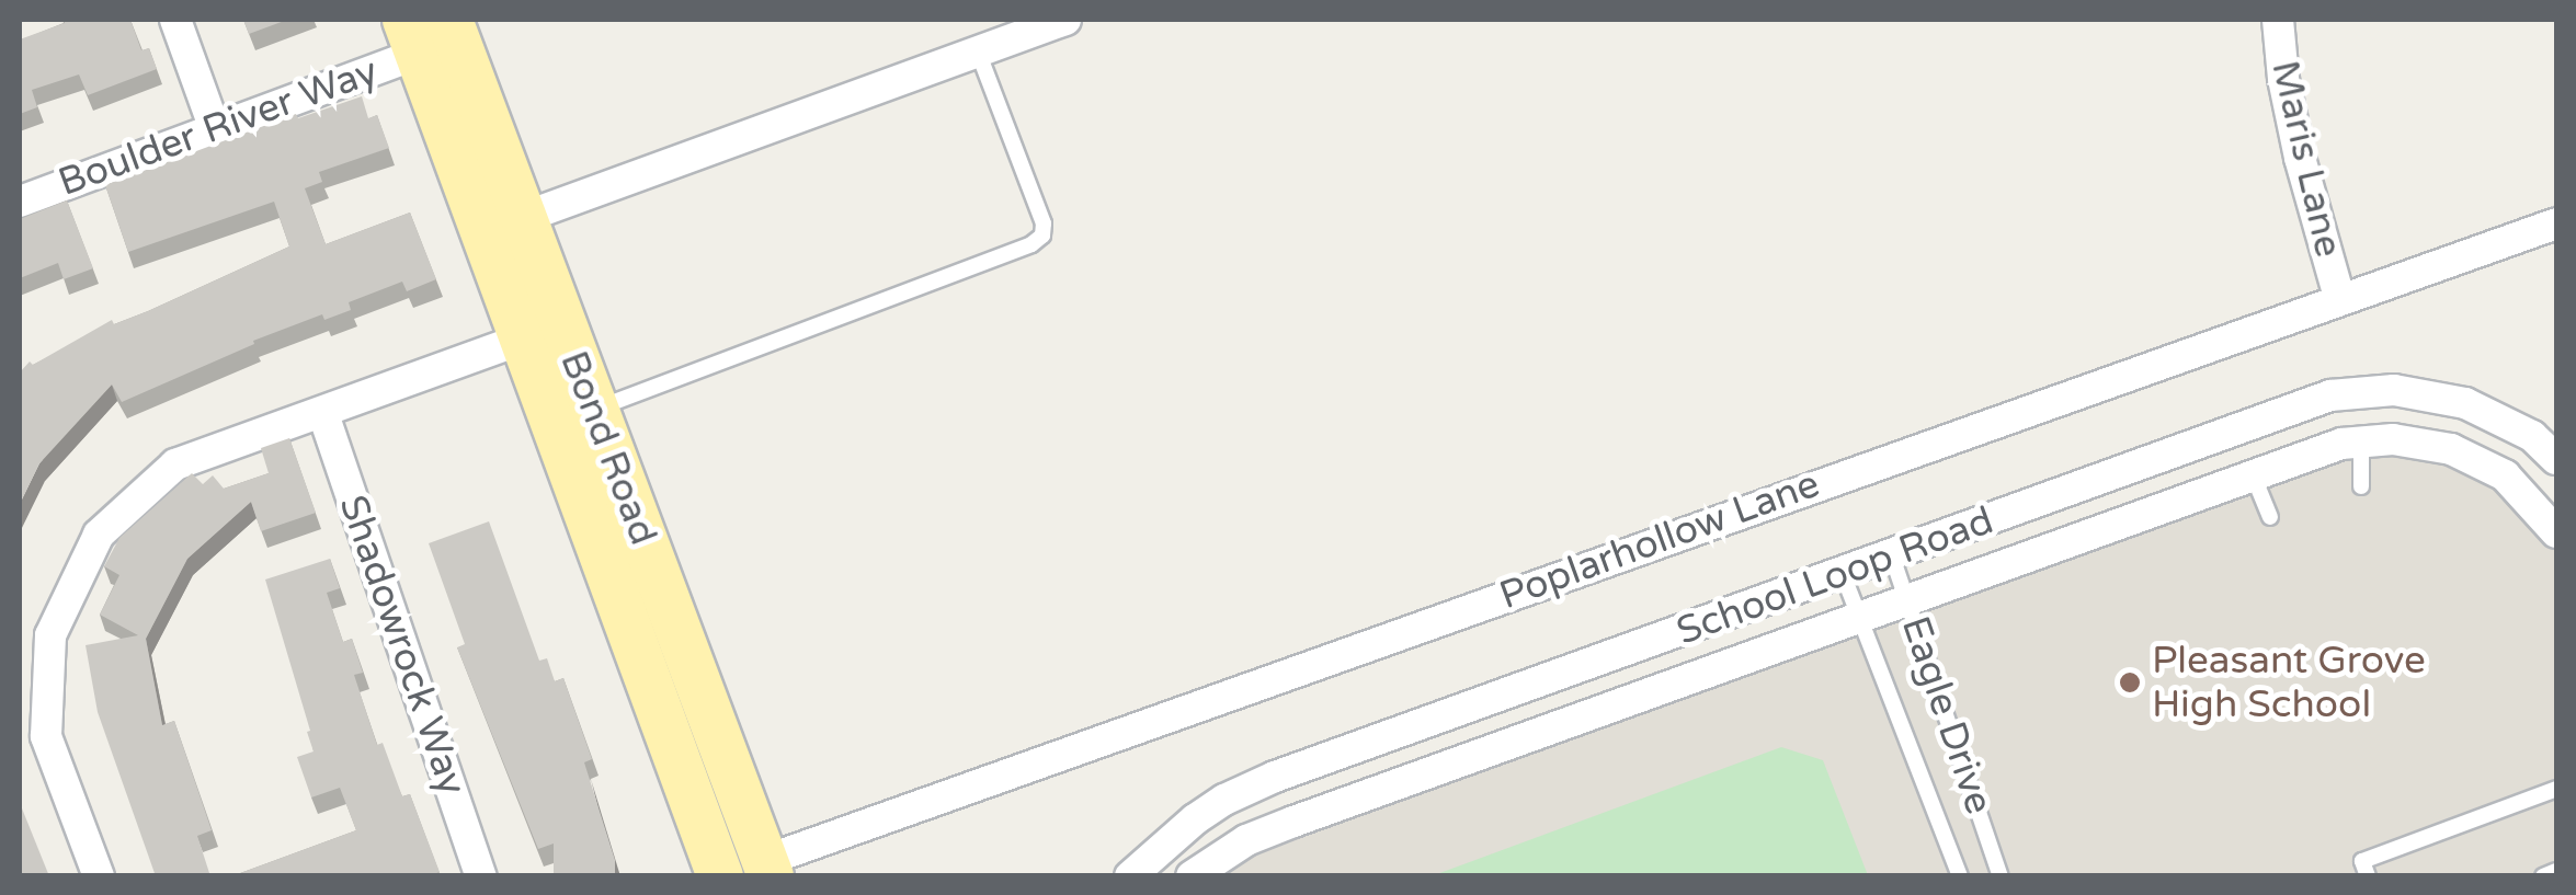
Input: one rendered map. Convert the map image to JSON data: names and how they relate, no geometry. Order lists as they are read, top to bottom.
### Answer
{
  "streets": {
    "main road": ["Bond Road"],
    "street": [
      "Boulder River Way",
      "Maris Lane",
      "Poplarhollow Lane",
      "School Loop Road",
      "Shadowrock Way"
    ],
    "lane": ["Eagle Drive"]
  },
  "crossings": [
    ["Boulder River Way", "Bond Road"],
    ["Maris Lane", "Poplarhollow Lane"],
    ["Bond Road", "Poplarhollow Lane"],
    ["School Loop Road", "Eagle Drive"]
  ],
  "places": ["Pleasant Grove High School"]
}
